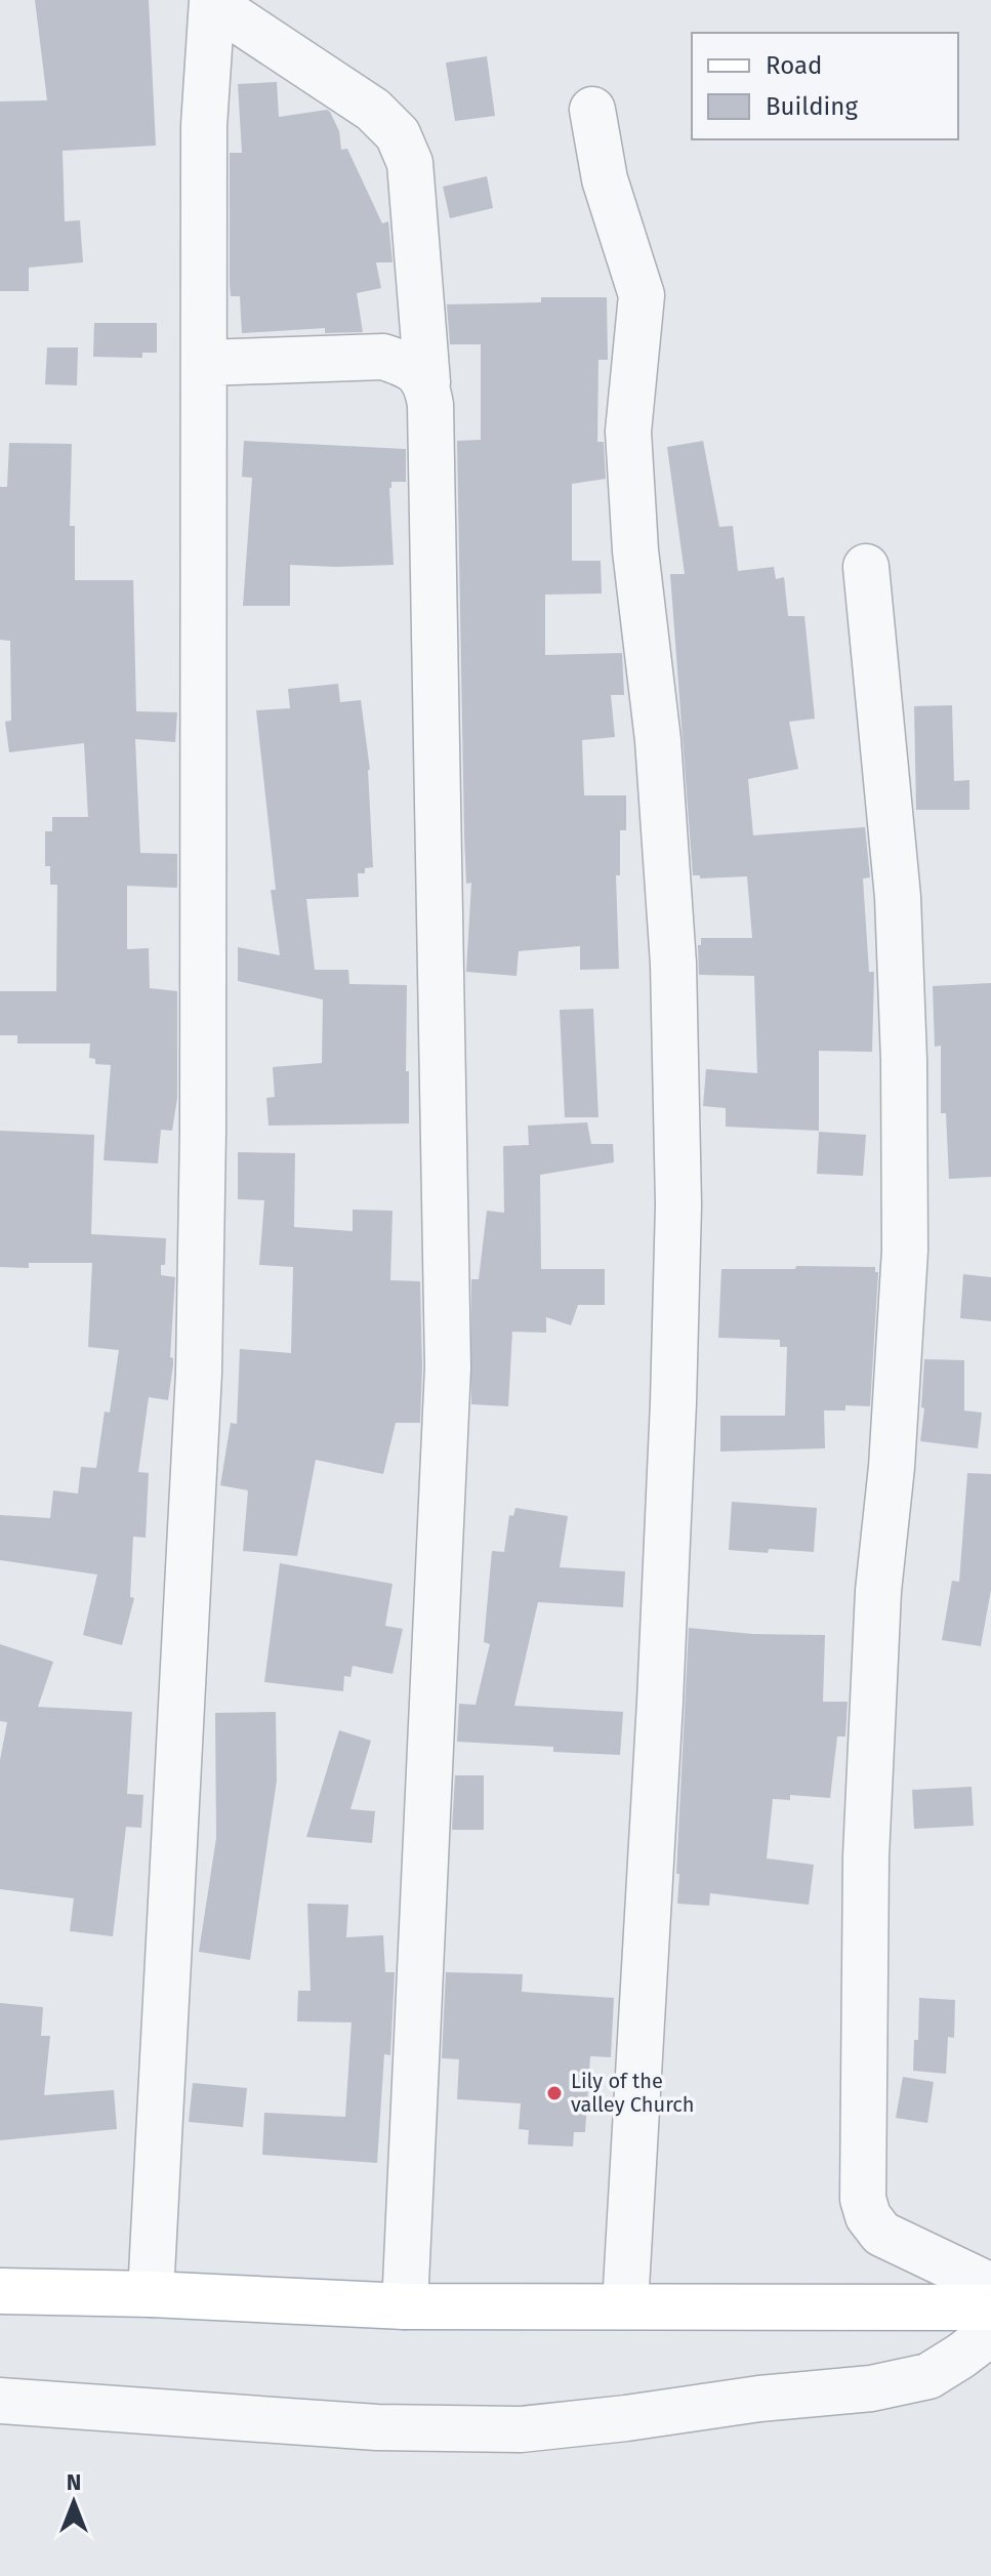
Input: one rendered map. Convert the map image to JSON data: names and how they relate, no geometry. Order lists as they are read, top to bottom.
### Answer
{
  "places": ["Lily of the valley Church"],
  "legend": ["Road", "Building"],
  "north": "top"
}
